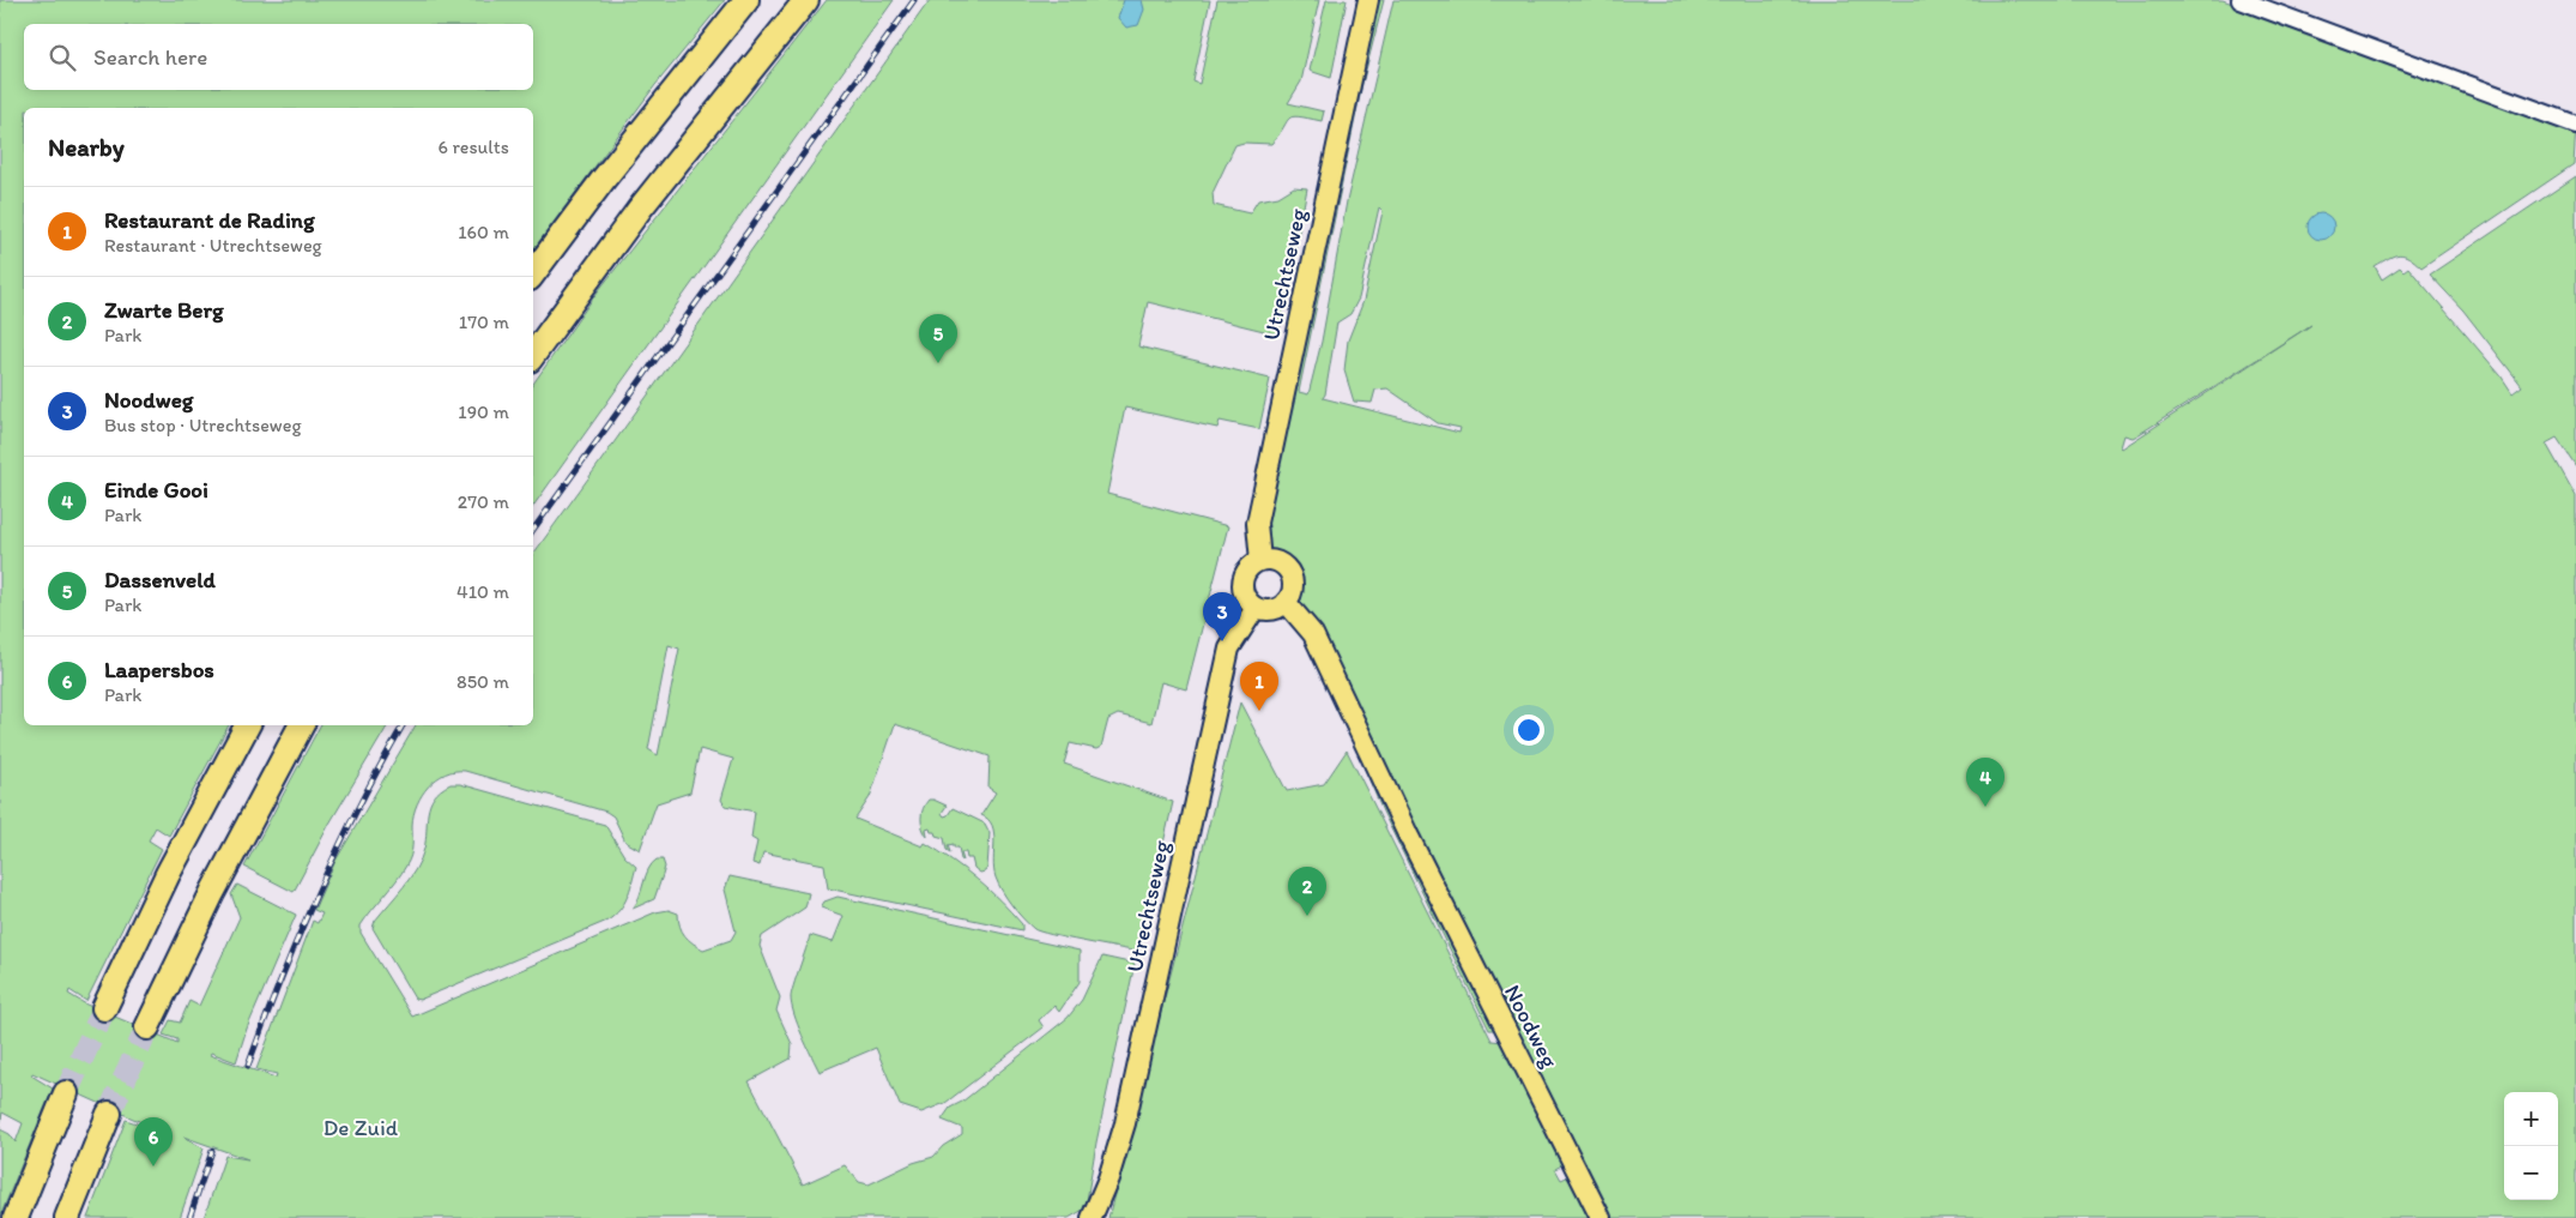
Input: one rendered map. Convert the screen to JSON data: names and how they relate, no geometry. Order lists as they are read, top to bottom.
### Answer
{
  "streets": {
    "main road": ["Utrechtseweg", "Noodweg"]
  },
  "crossings": [
    ["Utrechtseweg", "Noodweg"]
  ],
  "parks": ["De Zuid"],
  "page": {
    "search": "Search here",
    "heading": ["Nearby", "6 results"],
    "list": [
      {
        "mark": "1",
        "name": "Restaurant de Rading",
        "note": "Restaurant · Utrechtseweg",
        "value": "160 m"
      },
      {
        "mark": "2",
        "name": "Zwarte Berg",
        "note": "Park",
        "value": "170 m"
      },
      {
        "mark": "3",
        "name": "Noodweg",
        "note": "Bus stop · Utrechtseweg",
        "value": "190 m"
      },
      {
        "mark": "4",
        "name": "Einde Gooi",
        "note": "Park",
        "value": "270 m"
      },
      {
        "mark": "5",
        "name": "Dassenveld",
        "note": "Park",
        "value": "410 m"
      },
      {
        "mark": "6",
        "name": "Laapersbos",
        "note": "Park",
        "value": "850 m"
      }
    ],
    "pins": [
      "5",
      "3",
      "1",
      "4",
      "2",
      "6"
    ],
    "map_buttons": ["+", "−"]
  }
}
